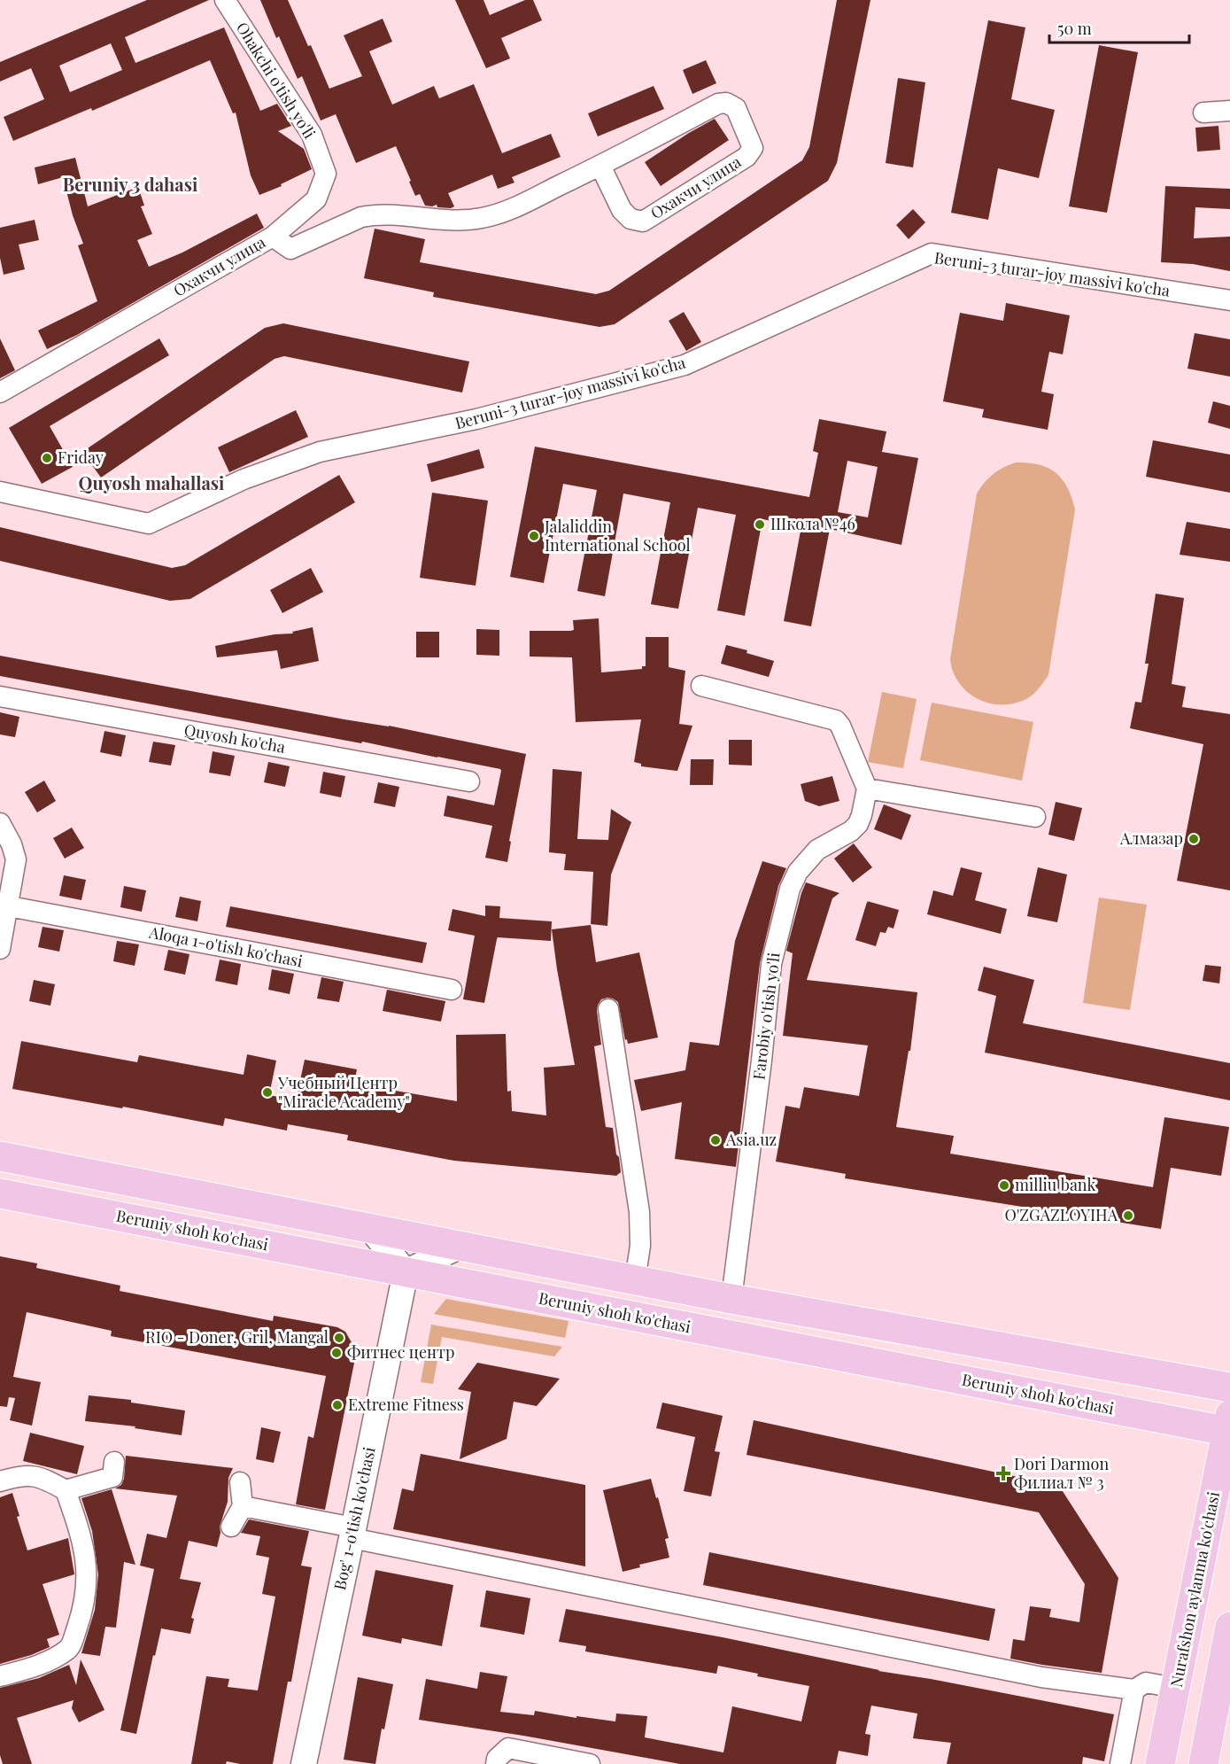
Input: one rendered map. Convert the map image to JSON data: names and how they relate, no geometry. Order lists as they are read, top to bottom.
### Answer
{
  "streets": {
    "main road": ["Beruniy shoh ko'chasi", "Nurafshon aylanma ko'chasi"],
    "street": [
      "Ohakchi o'tish yo'li",
      "Охакчи улица",
      "Beruni-3 turar-joy massivi ko'cha",
      "Quyosh ko'cha",
      "Aloqa 1-o'tish ko'chasi",
      "Farobiy o'tish yo'li",
      "Bog' 1-o'tish ko'chasi"
    ]
  },
  "crossings": [
    ["Ohakchi o'tish yo'li", "Охакчи улица"],
    ["Beruniy shoh ko'chasi", "Bog' 1-o'tish ko'chasi"],
    ["Beruniy shoh ko'chasi", "Nurafshon aylanma ko'chasi"]
  ],
  "districts": ["Beruniy 3 dahasi", "Quyosh mahallasi"],
  "places": {
    "other": [
      "Friday",
      "Школа №46",
      "Jalaliddin International School",
      "Алмазар",
      "Учебный Центр \"Miracle Academy\"",
      "Asia.uz",
      "milliu bank",
      "O'ZGAZLOYIHA",
      "RIO - Doner, Gril, Mangal",
      "Фитнес центр",
      "Extreme Fitness"
    ],
    "health": ["Dori Darmon Филиал № 3"]
  },
  "scale_bar": "50 m"
}
